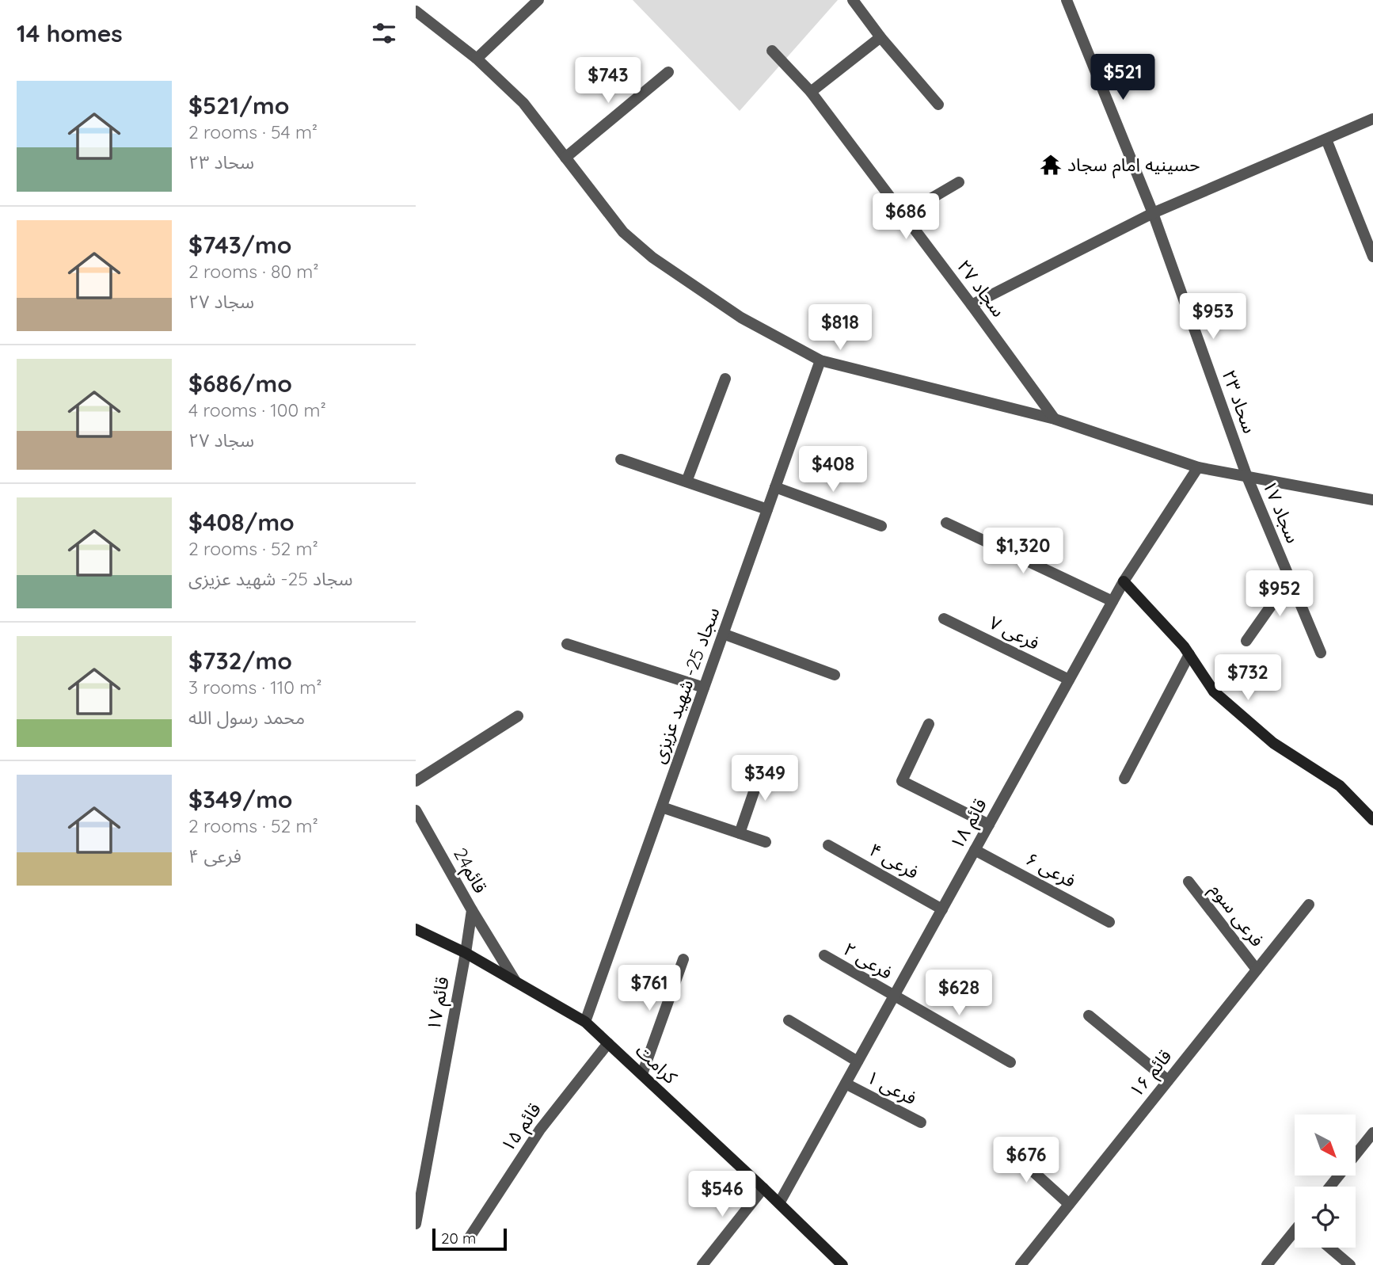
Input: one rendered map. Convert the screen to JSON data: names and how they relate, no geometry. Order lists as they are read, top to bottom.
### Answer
{
  "streets": {
    "street": [
      "سجاد ۲۷",
      "سحاد ۲۳",
      "سجاد ۱۷",
      "فرعی ۷",
      "سجاد 25- شهید عزیزی",
      "قائم ۱۸",
      "فرعی ۴",
      "فرعی ۶",
      "قائم24",
      "فرعی سوم",
      "فرعی ۲",
      "قائم ۱۷",
      "کرامت",
      "قائم ۱۶",
      "فرعی ۱",
      "قائم ۱۵"
    ]
  },
  "crossings": [
    ["سحاد ۲۳", "سجاد ۱۷"],
    ["فرعی ۷", "قائم ۱۸"],
    ["سجاد 25- شهید عزیزی", "کرامت"],
    ["قائم ۱۸", "فرعی ۴"],
    ["قائم ۱۸", "فرعی ۶"],
    ["قائم ۱۸", "فرعی ۲"],
    ["قائم ۱۸", "کرامت"],
    ["قائم ۱۸", "فرعی ۱"],
    ["قائم24", "قائم ۱۷"],
    ["قائم24", "کرامت"],
    ["فرعی سوم", "قائم ۱۶"],
    ["قائم ۱۷", "کرامت"],
    ["کرامت", "قائم ۱۵"]
  ],
  "places": {
    "temple": ["حسینیه امام سجاد"]
  },
  "scale_bar": "20 m",
  "north": "bottom right",
  "page": {
    "heading": "14 homes",
    "price": [
      "$521",
      "$743",
      "$686",
      "$953",
      "$818",
      "$408",
      "$1,320",
      "$952",
      "$732",
      "$349",
      "$761",
      "$628",
      "$676",
      "$546"
    ],
    "list": [
      {
        "name": "$521/mo",
        "note": "2 rooms · 54 m² · سحاد ۲۳"
      },
      {
        "name": "$743/mo",
        "note": "2 rooms · 80 m² · سجاد ۲۷"
      },
      {
        "name": "$686/mo",
        "note": "4 rooms · 100 m² · سجاد ۲۷"
      },
      {
        "name": "$408/mo",
        "note": "2 rooms · 52 m² · سجاد 25- شهید عزیزی"
      },
      {
        "name": "$732/mo",
        "note": "3 rooms · 110 m² · محمد رسول الله"
      },
      {
        "name": "$349/mo",
        "note": "2 rooms · 52 m² · فرعی ۴"
      }
    ],
    "scale": "20 m"
  }
}
